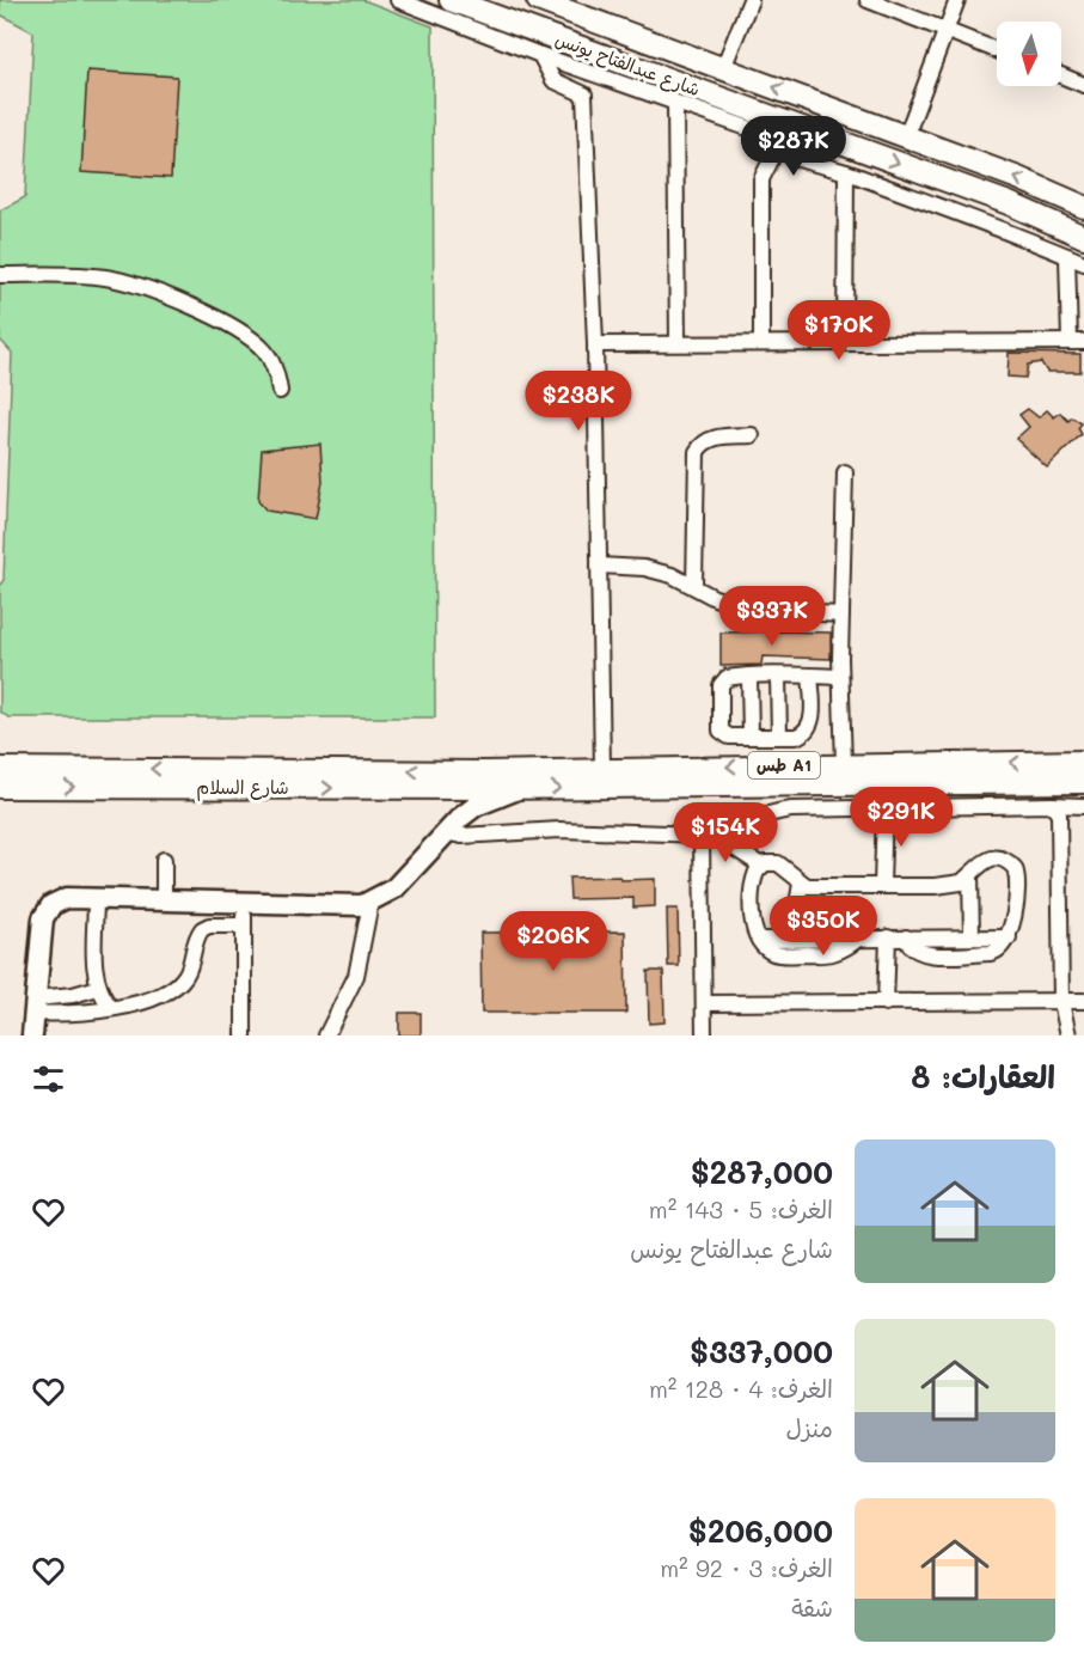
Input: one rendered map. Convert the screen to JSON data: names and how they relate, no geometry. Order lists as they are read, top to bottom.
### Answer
{
  "streets": {
    "highway": ["شارع عبدالفتاح يونس", "طس A1", "شارع السلام"]
  },
  "crossings": [
    ["طس A1", "شارع السلام"]
  ],
  "north": "bottom",
  "page": {
    "price": [
      "$287K",
      "$170K",
      "$238K",
      "$337K",
      "$291K",
      "$154K",
      "$350K",
      "$206K"
    ],
    "heading": "العقارات: 8",
    "list": [
      {
        "name": "$287,000",
        "note": "الغرف: 5 · 143 m² · شارع عبدالفتاح يونس"
      },
      {
        "name": "$337,000",
        "note": "الغرف: 4 · 128 m² · منزل"
      },
      {
        "name": "$206,000",
        "note": "الغرف: 3 · 92 m² · شقة"
      }
    ]
  }
}
